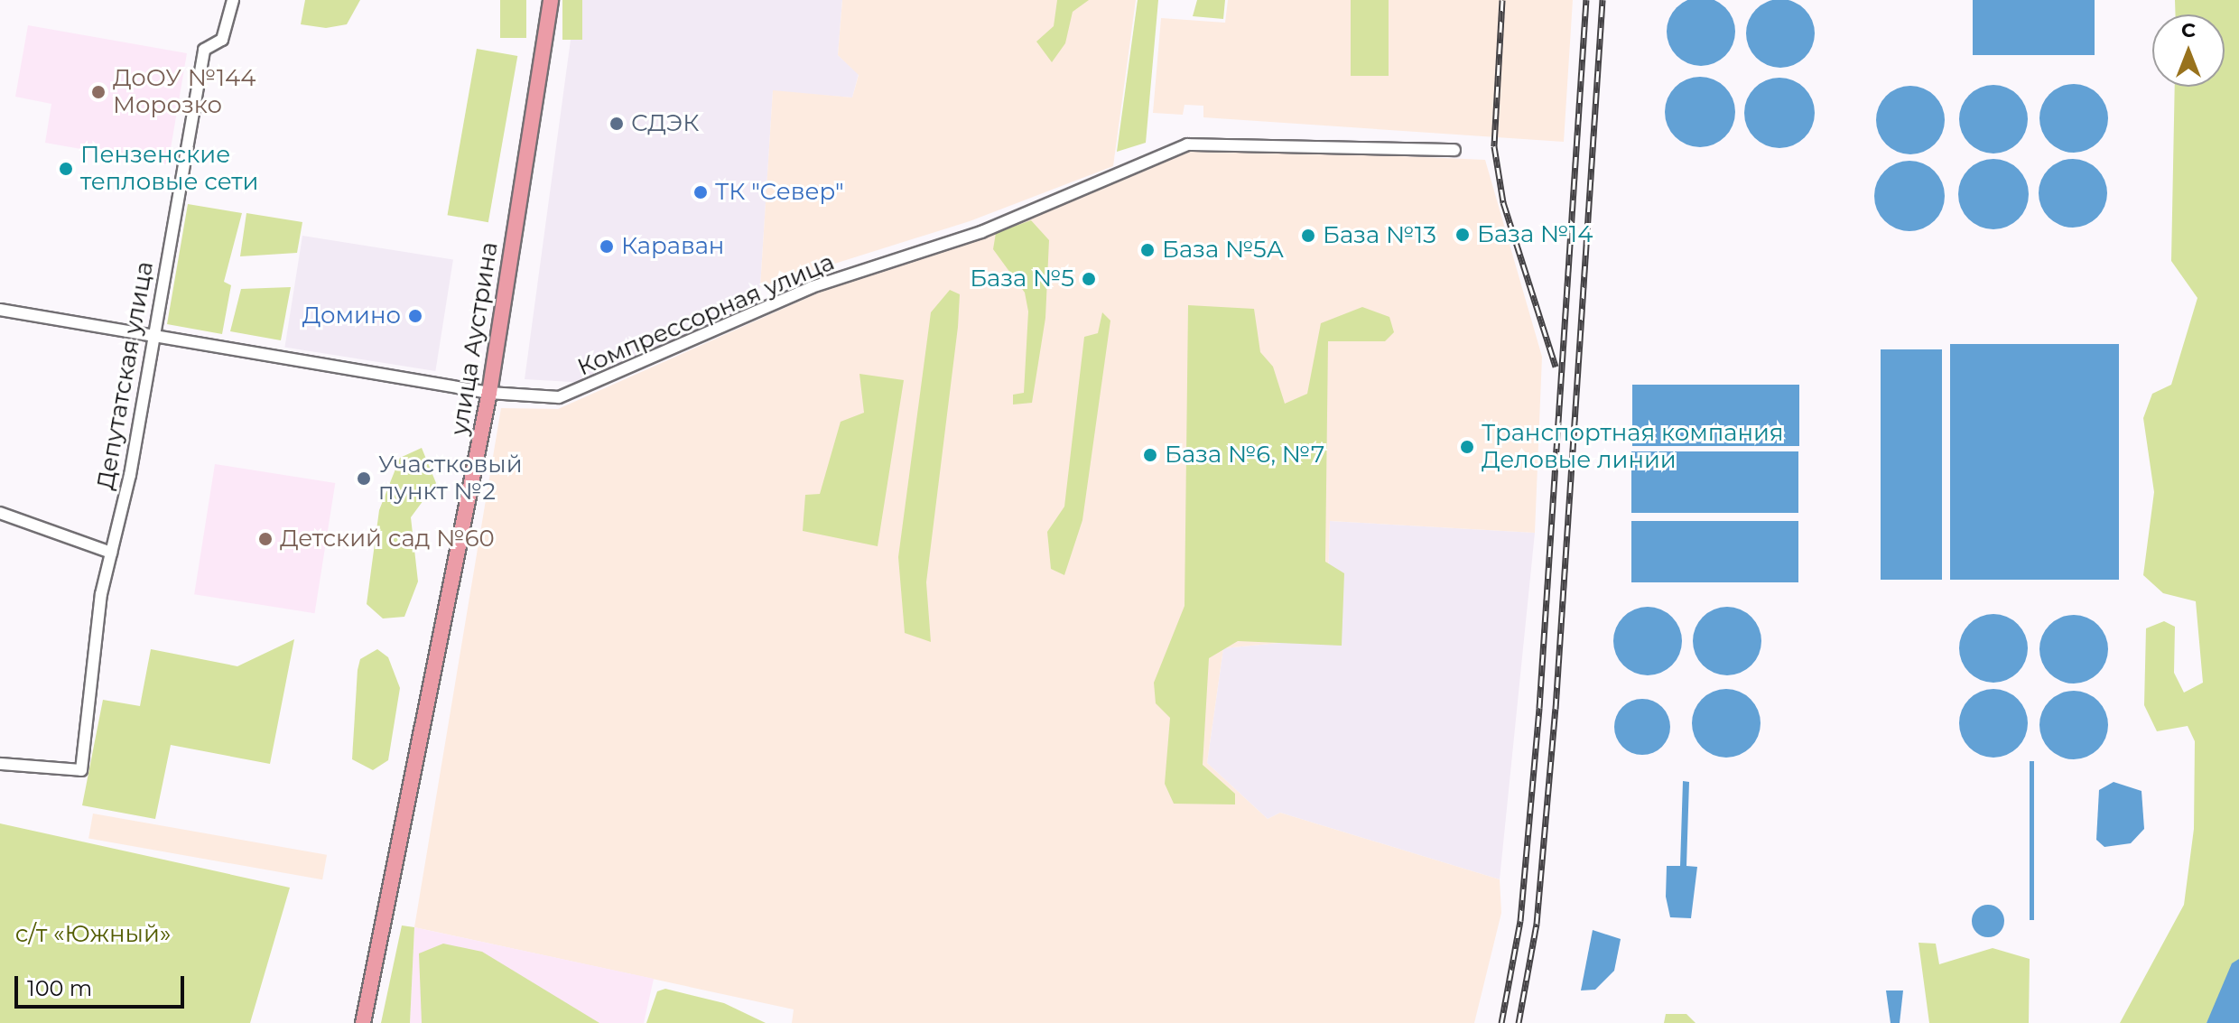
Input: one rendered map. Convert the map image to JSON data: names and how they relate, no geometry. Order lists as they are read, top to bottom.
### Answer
{
  "streets": {
    "main road": ["улица Аустрина"],
    "street": ["Компрессорная улица", "Депутатская улица"]
  },
  "crossings": [
    ["Компрессорная улица", "улица Аустрина"],
    ["Компрессорная улица", "Депутатская улица"]
  ],
  "parks": ["с/т «Южный»"],
  "places": [
    "ДоОУ №144 Морозко",
    "СДЭК",
    "Пензенские тепловые сети",
    "ТК \"Север\"",
    "База №14",
    "База №13",
    "Караван",
    "База №5А",
    "База №5",
    "Домино",
    "Транспортная компания Деловые линии",
    "База №6, №7",
    "Участковый пункт №2",
    "Детский сад №60"
  ],
  "scale_bar": "100 m",
  "north": "top"
}
